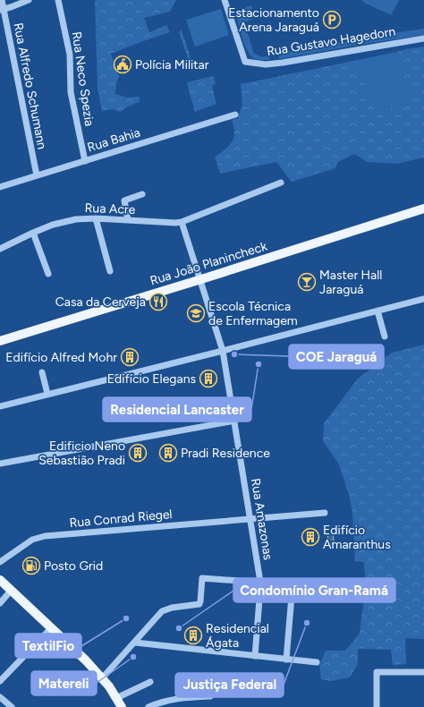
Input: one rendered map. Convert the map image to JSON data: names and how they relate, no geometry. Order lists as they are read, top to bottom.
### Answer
{
  "streets": {
    "main road": ["Rua João Planincheck"],
    "street": [
      "Rua Gustavo Hagedorn",
      "Rua Neco Spezia",
      "Rua Alfredo Schumann",
      "Rua Bahia",
      "Rua Acre",
      "Rua Conrad Riegel",
      "Rua Amazonas"
    ]
  },
  "crossings": [
    ["Rua Neco Spezia", "Rua Bahia"],
    ["Rua Alfredo Schumann", "Rua Bahia"],
    ["Rua Acre", "Rua Amazonas"],
    ["Rua João Planincheck", "Rua Amazonas"],
    ["Rua Conrad Riegel", "Rua Amazonas"]
  ],
  "places": {
    "parking": ["Estacionamento Arena Jaraguá"],
    "public building": ["Polícia Militar"],
    "bar": ["Master Hall Jaraguá"],
    "restaurant": ["Casa da Cerveja"],
    "school or university": ["Escola Técnica de Enfermagem"],
    "other": [
      "COE Jaraguá",
      "Residencial Lancaster",
      "TextilFio",
      "Justiça Federal",
      "Condomínio Gran-Ramá",
      "Matereli"
    ],
    "building": [
      "Edifício Alfred Mohr",
      "Edifício Elegans",
      "Edificio Neno Sebastião Pradi",
      "Pradi Residence",
      "Edifício Amaranthus",
      "Residencial Ágata"
    ],
    "fuel station": ["Posto Grid"]
  }
}
